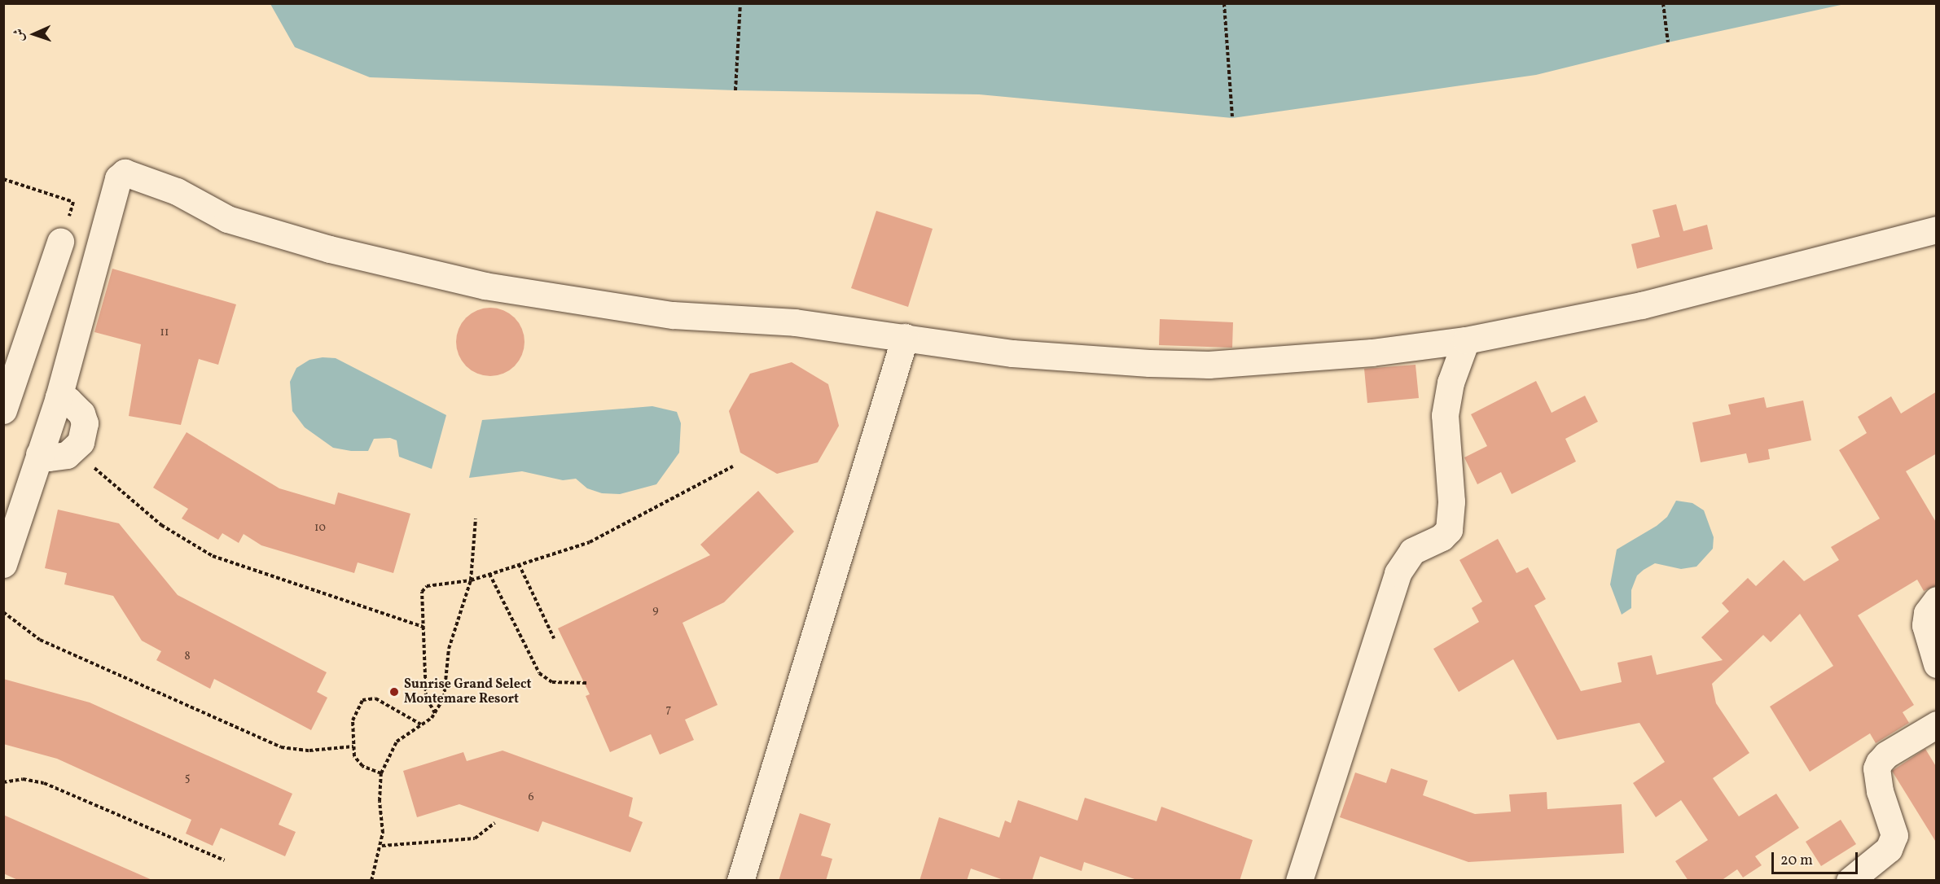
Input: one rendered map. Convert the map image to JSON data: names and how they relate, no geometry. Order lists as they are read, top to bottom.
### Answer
{
  "places": ["Sunrise Grand Select Montemare Resort"],
  "house_numbers": [
    "11",
    "10",
    "9",
    "8",
    "7",
    "5",
    "6"
  ],
  "scale_bar": "20 m",
  "north": "left"
}
